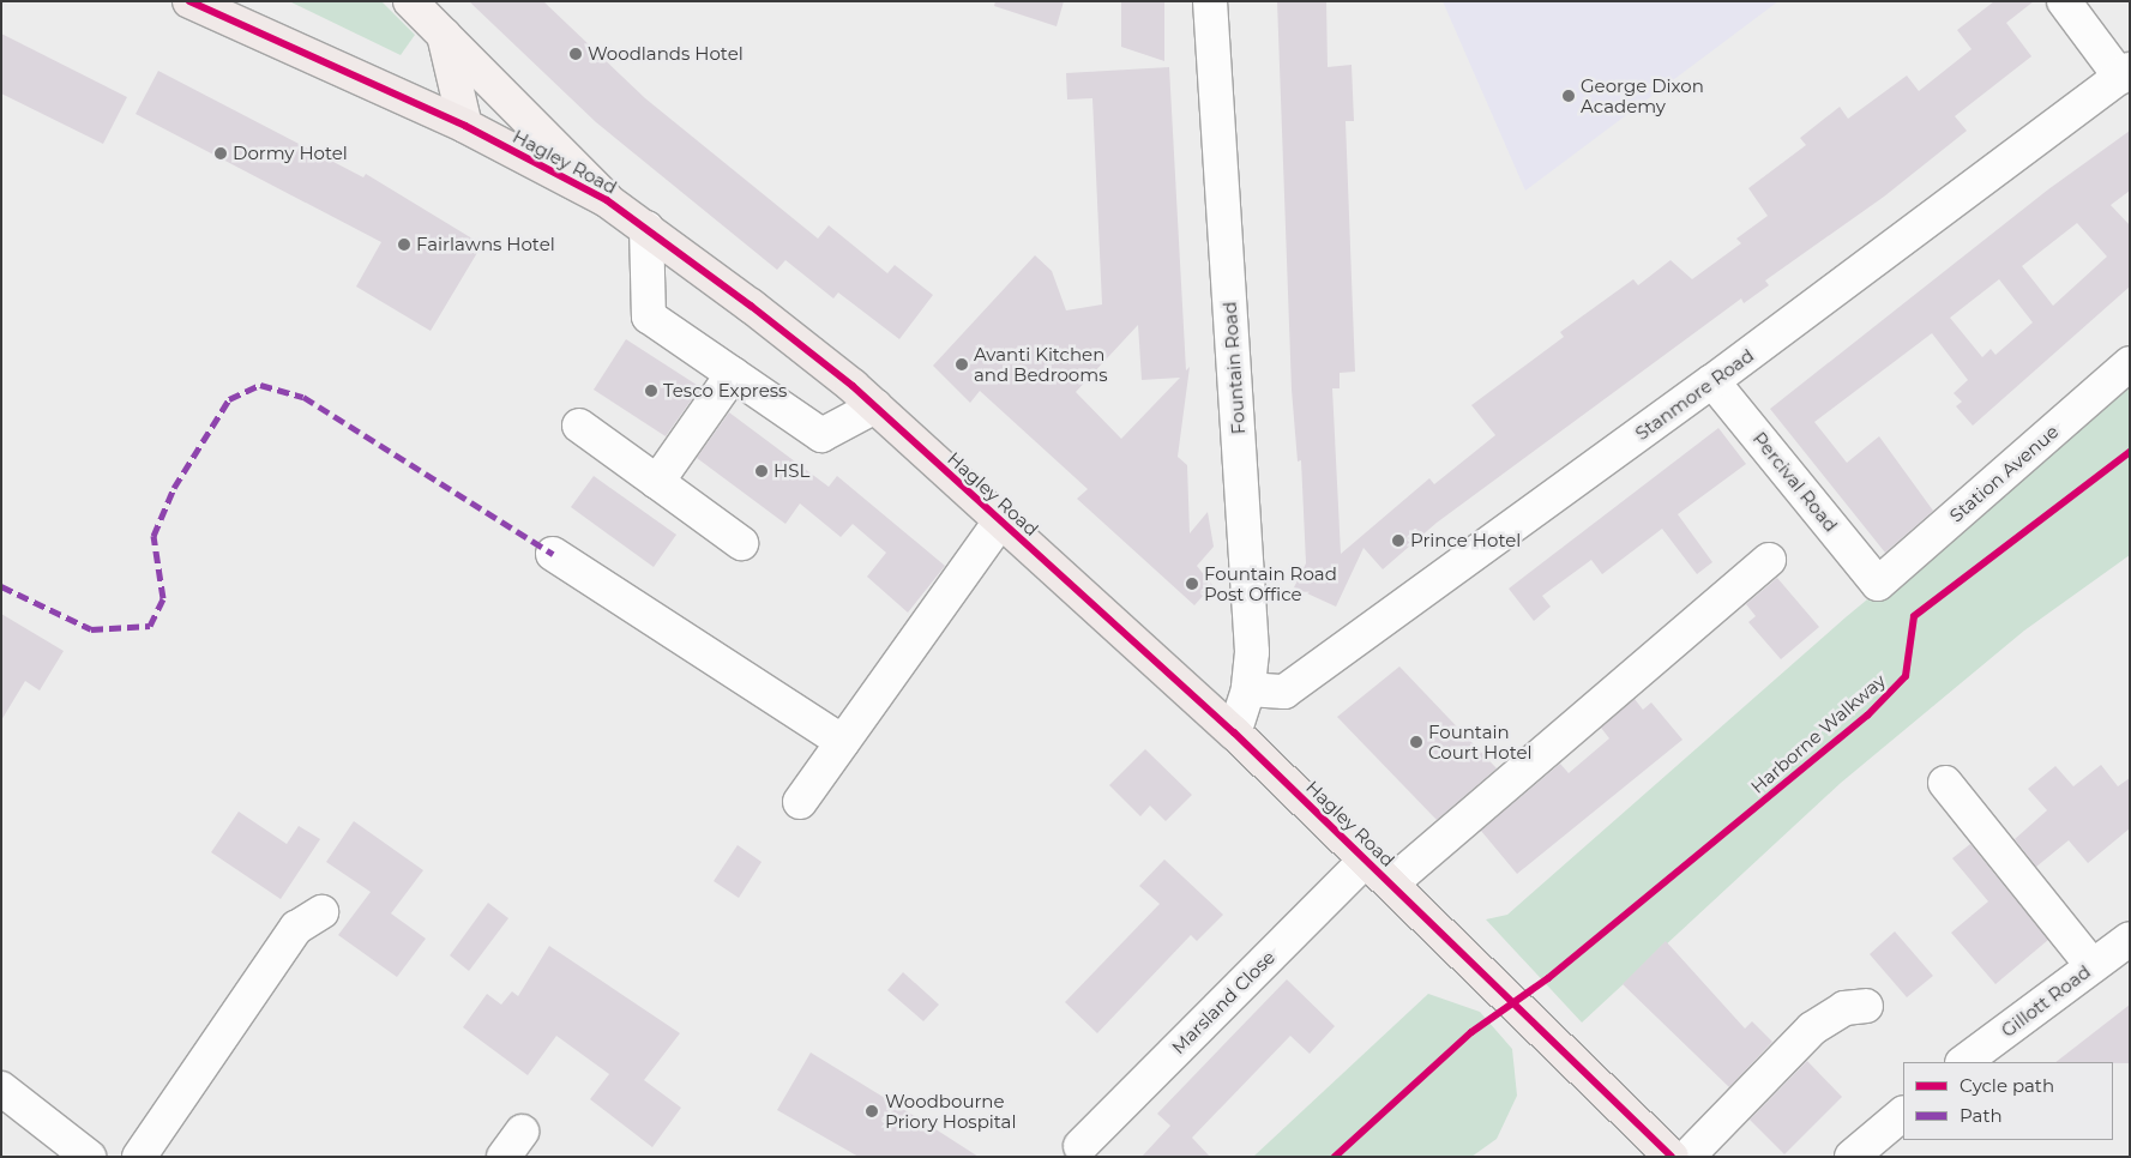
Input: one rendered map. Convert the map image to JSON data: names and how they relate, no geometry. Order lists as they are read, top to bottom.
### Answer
{
  "streets": {
    "highway": ["Hagley Road"],
    "street": [
      "Fountain Road",
      "Stanmore Road",
      "Station Avenue",
      "Percival Road",
      "Gillott Road",
      "Marsland Close"
    ],
    "cycle path": ["Harborne Walkway"]
  },
  "crossings": [
    ["Hagley Road", "Fountain Road"],
    ["Hagley Road", "Marsland Close"],
    ["Fountain Road", "Stanmore Road"],
    ["Stanmore Road", "Percival Road"],
    ["Station Avenue", "Percival Road"]
  ],
  "places": [
    "Woodlands Hotel",
    "George Dixon Academy",
    "Dormy Hotel",
    "Fairlawns Hotel",
    "Avanti Kitchen and Bedrooms",
    "Tesco Express",
    "HSL",
    "Prince Hotel",
    "Fountain Road Post Office",
    "Fountain Court Hotel",
    "Woodbourne Priory Hospital"
  ],
  "legend": ["Cycle path", "Path"]
}
